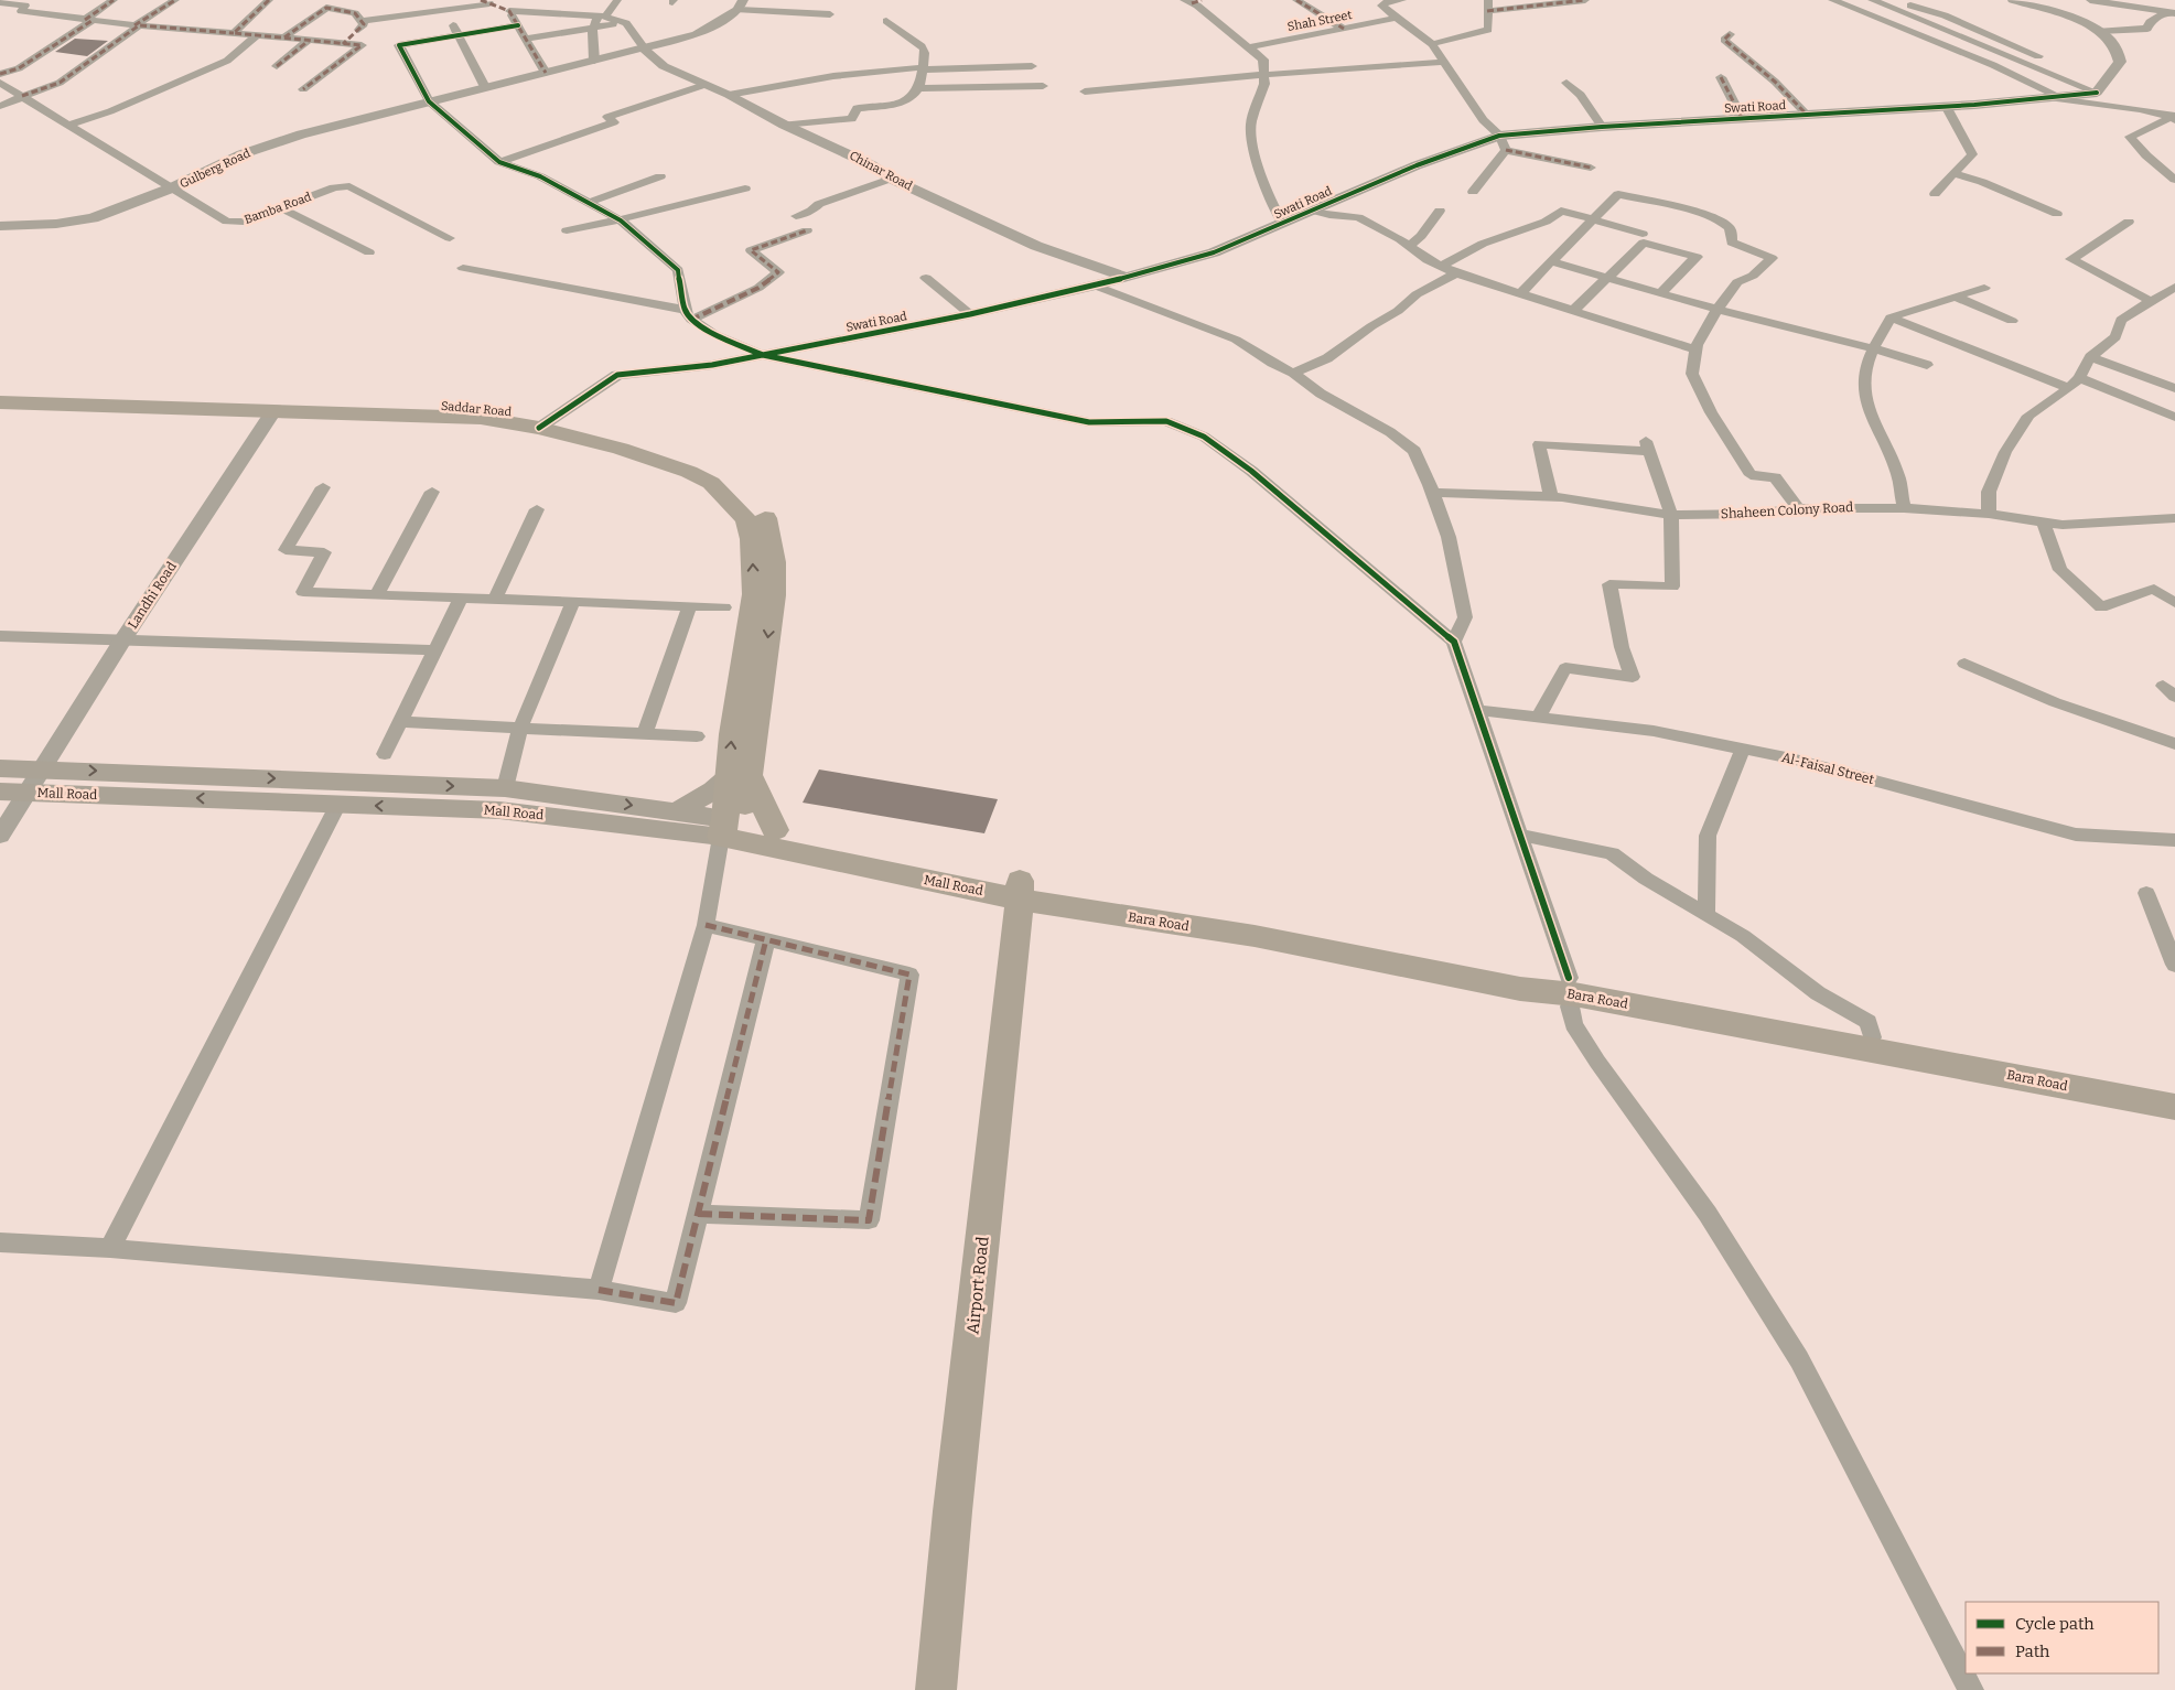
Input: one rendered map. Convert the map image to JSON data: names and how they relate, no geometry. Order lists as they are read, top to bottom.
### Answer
{
  "streets": {
    "main road": ["Mall Road", "Bara Road", "Airport Road"],
    "street": [
      "Shah Street",
      "Swati Road",
      "Gulberg Road",
      "Chinar Road",
      "Bamba Road",
      "Shaheen Colony Road",
      "Landhi Road",
      "Al-Faisal Street"
    ]
  },
  "crossings": [
    ["Swati Road", "Chinar Road"],
    ["Gulberg Road", "Chinar Road"],
    ["Gulberg Road", "Bamba Road"],
    ["Landhi Road", "Mall Road"],
    ["Mall Road", "Bara Road"],
    ["Mall Road", "Airport Road"],
    ["Bara Road", "Airport Road"]
  ],
  "legend": ["Cycle path", "Path"]
}
